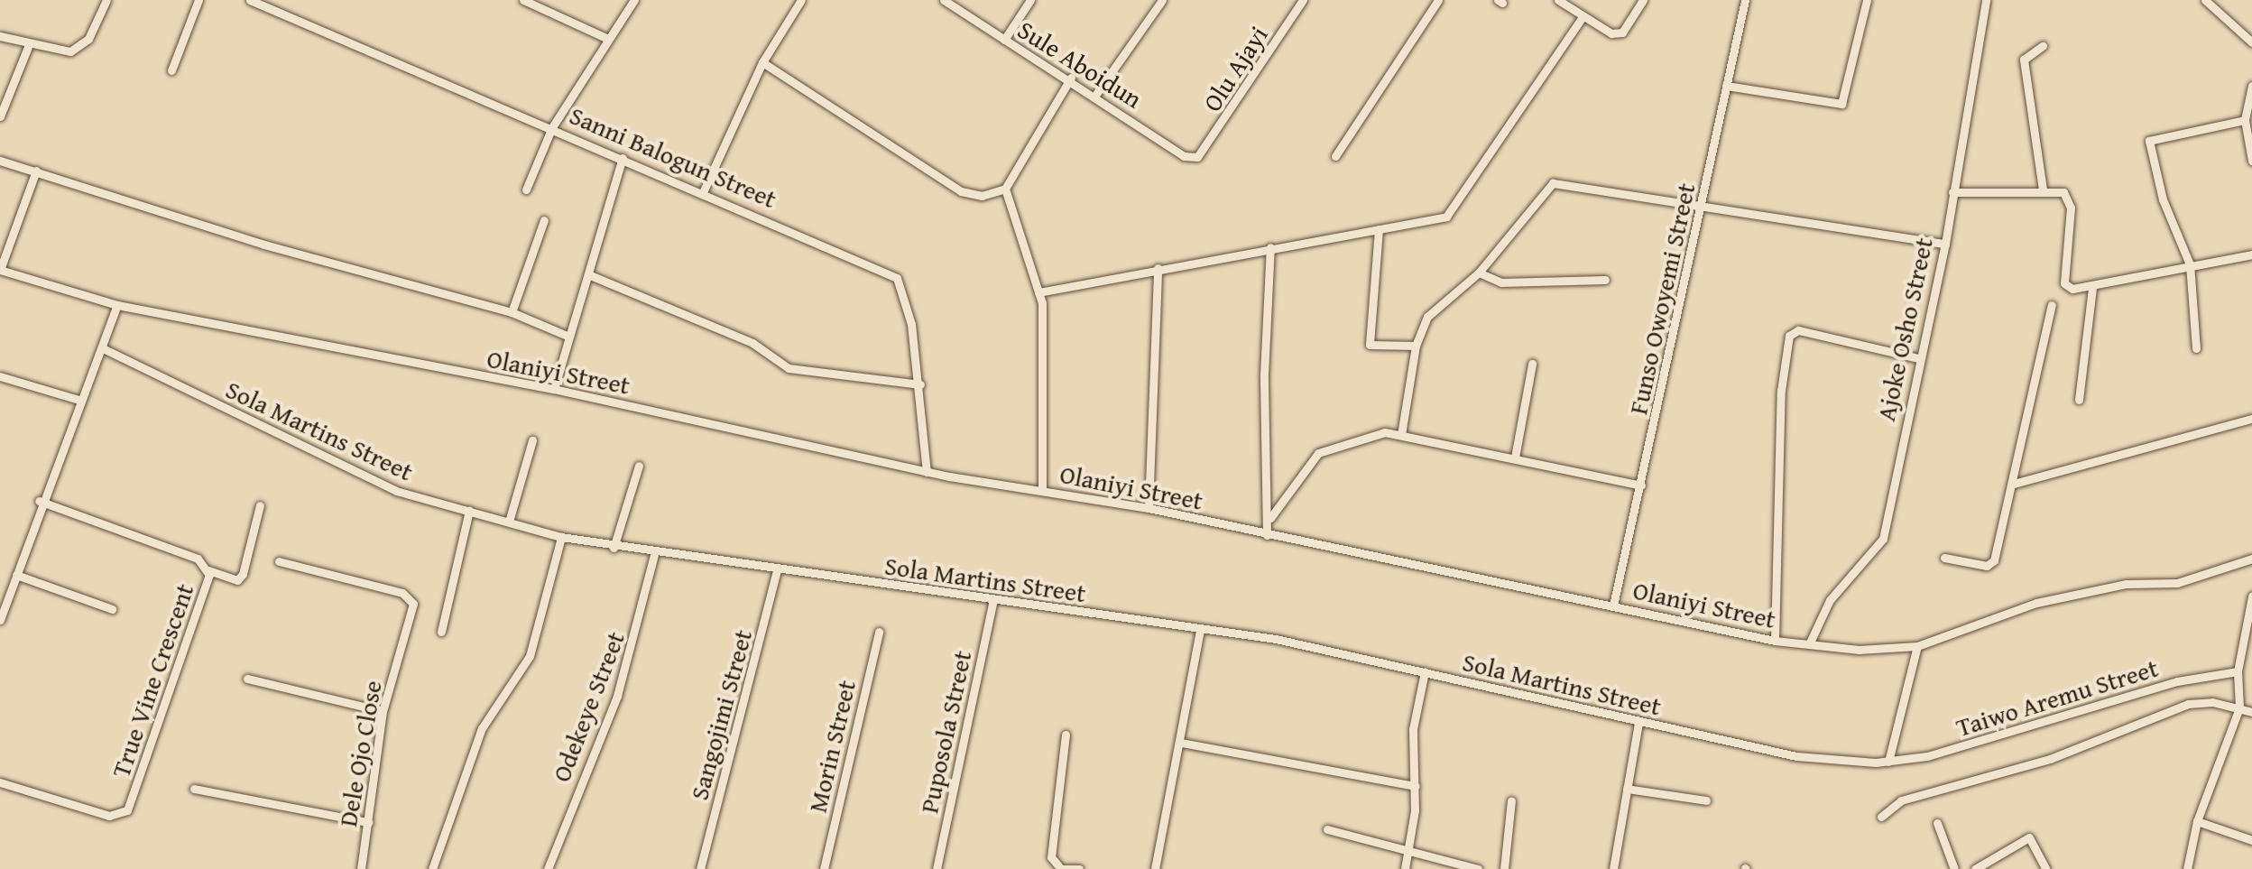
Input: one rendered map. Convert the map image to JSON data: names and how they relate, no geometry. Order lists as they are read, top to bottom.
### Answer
{
  "streets": {
    "street": [
      "Sule Aboidun",
      "Olu Ajayi",
      "Sanni Balogun Street",
      "Funso Owoyemi Street",
      "Ajoke Osho Street",
      "Olaniyi Street",
      "Sola Martins Street",
      "True Vine Crescent",
      "Taiwo Aremu Street",
      "Odekeye Street",
      "Sangojimi Street",
      "Puposola Street",
      "Morin Street",
      "Dele Ojo Close"
    ]
  },
  "crossings": [
    ["Sule Aboidun", "Olu Ajayi"],
    ["Sanni Balogun Street", "Olaniyi Street"],
    ["Funso Owoyemi Street", "Olaniyi Street"],
    ["Ajoke Osho Street", "Olaniyi Street"],
    ["Sola Martins Street", "Taiwo Aremu Street"],
    ["Sola Martins Street", "Odekeye Street"],
    ["Sola Martins Street", "Sangojimi Street"],
    ["Sola Martins Street", "Puposola Street"]
  ]
}
